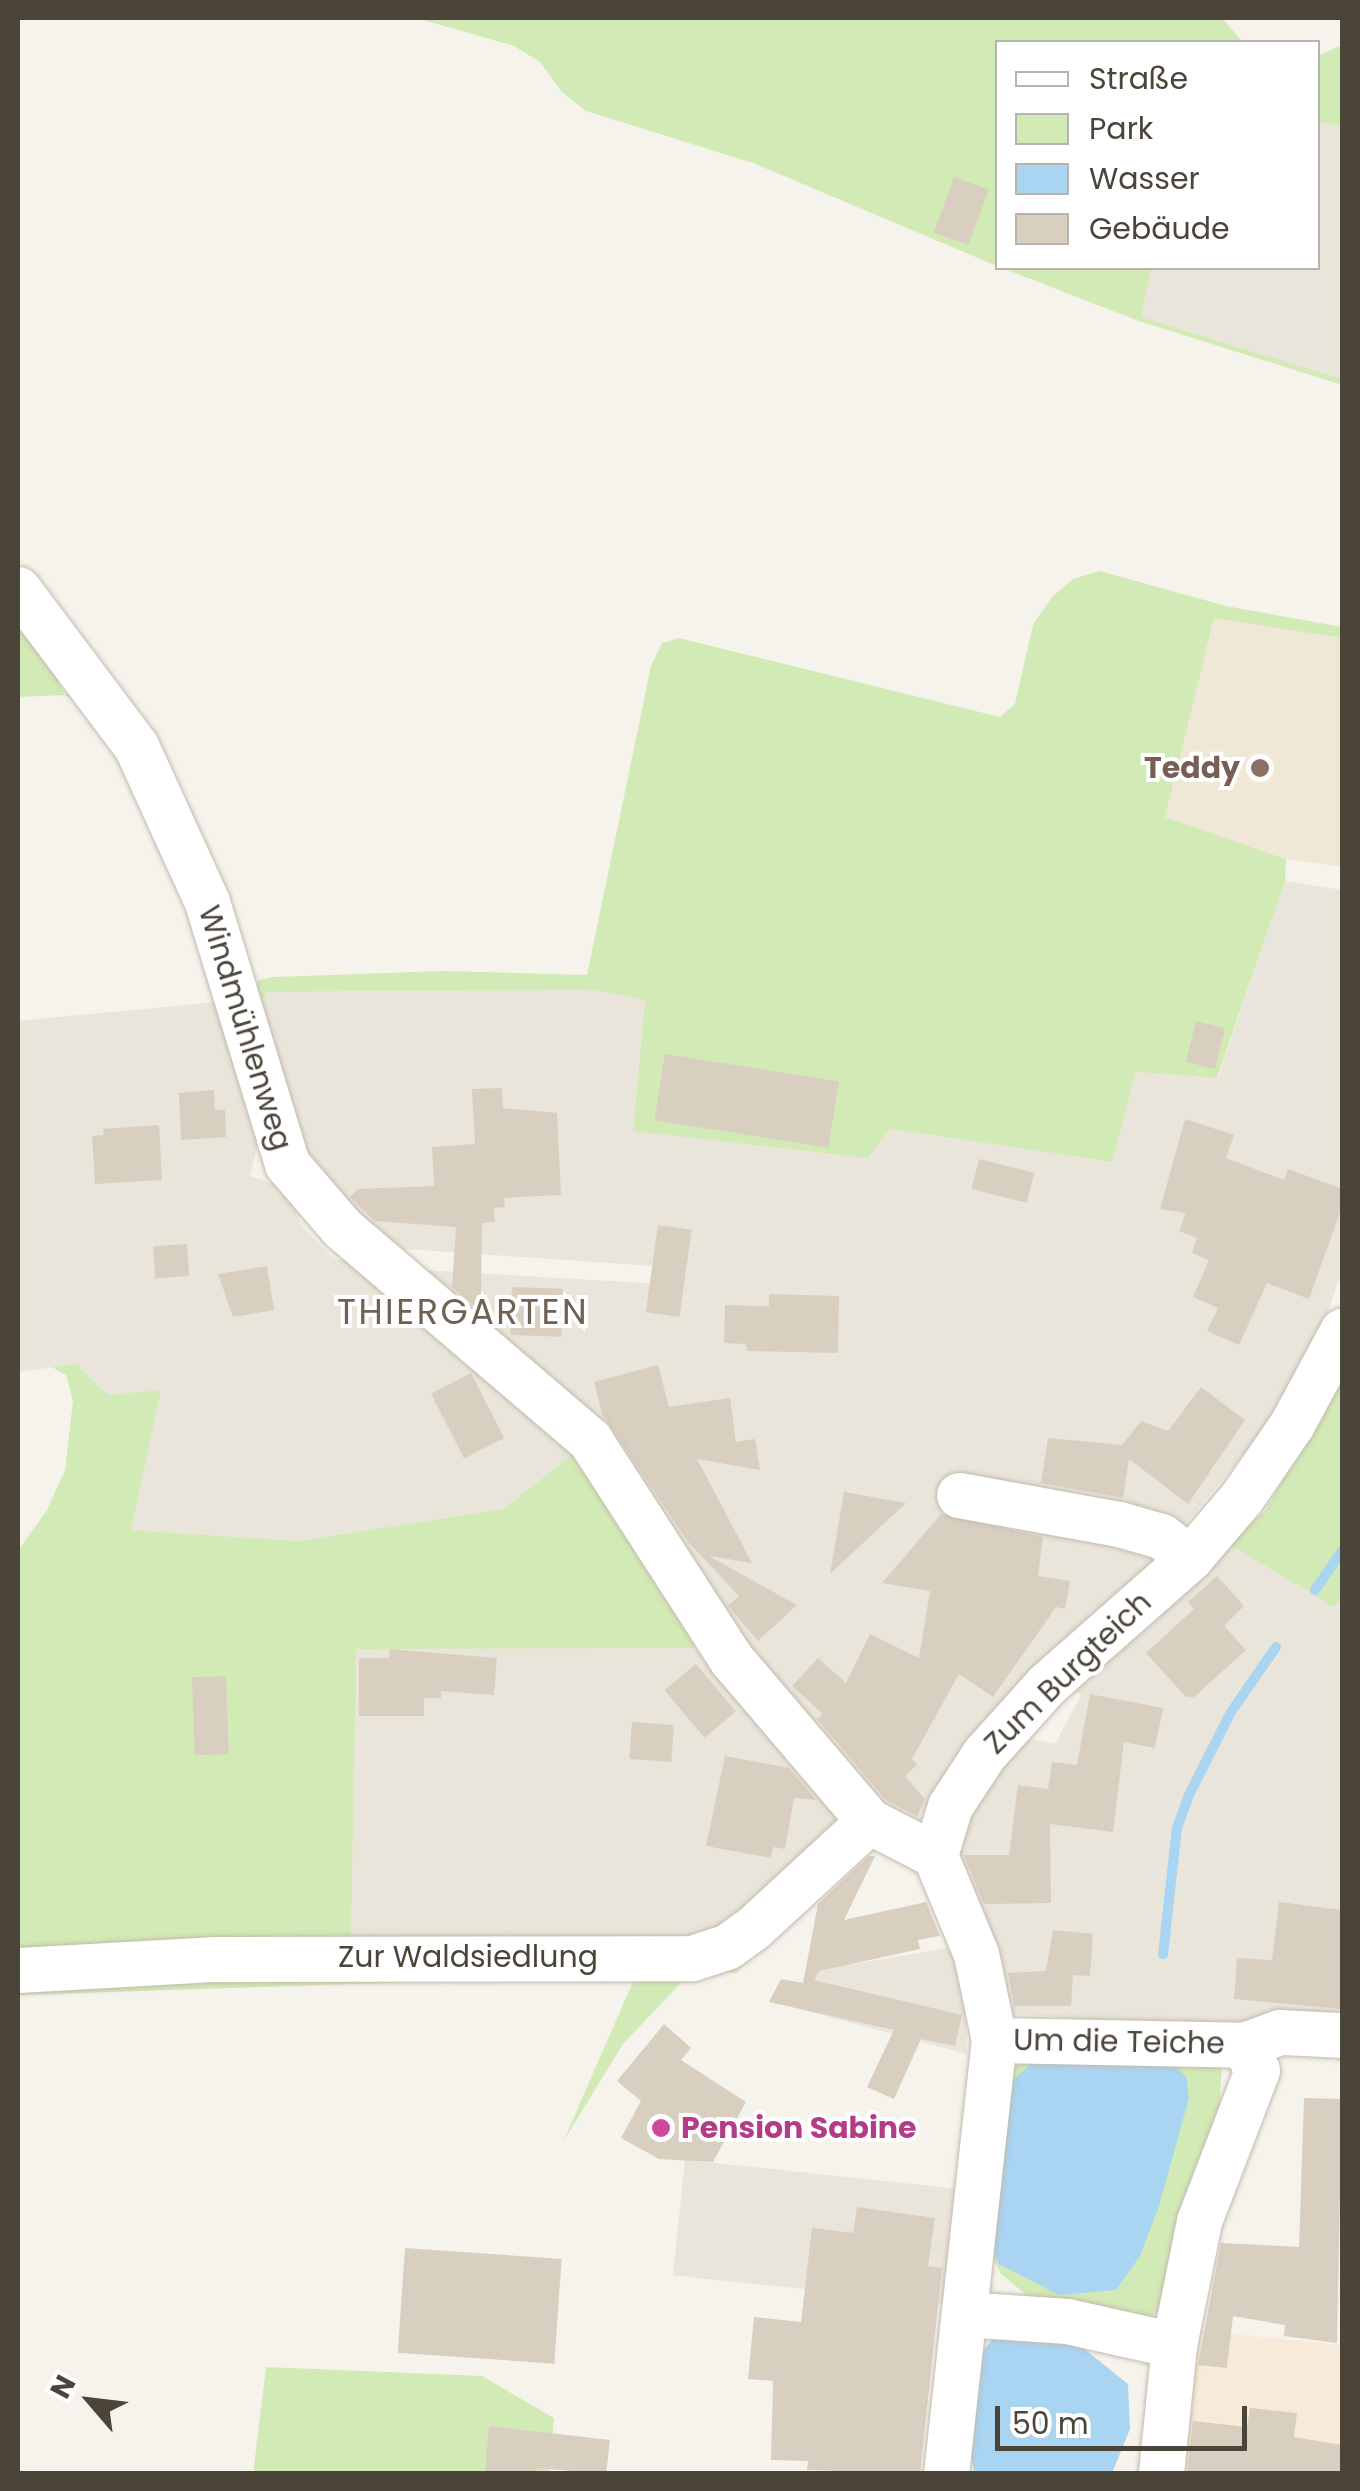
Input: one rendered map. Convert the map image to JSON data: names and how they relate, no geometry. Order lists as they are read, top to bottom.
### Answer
{
  "streets": {
    "street": [
      "Windmühlenweg",
      "Zum Burgteich",
      "Zur Waldsiedlung",
      "Um die Teiche"
    ]
  },
  "crossings": [
    ["Windmühlenweg", "Zum Burgteich"],
    ["Windmühlenweg", "Zur Waldsiedlung"]
  ],
  "districts": ["THIERGARTEN"],
  "places": ["Teddy", "Pension Sabine"],
  "legend": [
    "Straße",
    "Park",
    "Wasser",
    "Gebäude"
  ],
  "scale_bar": "50 m",
  "north": "top left"
}
